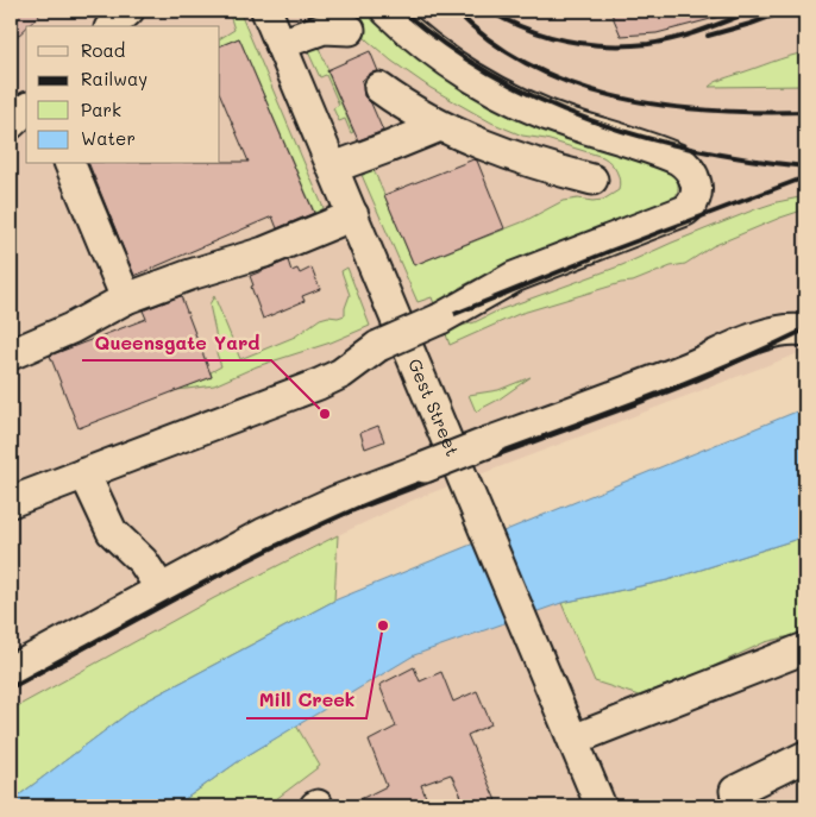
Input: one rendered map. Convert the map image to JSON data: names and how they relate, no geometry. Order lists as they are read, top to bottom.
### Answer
{
  "streets": {
    "street": ["Gest Street"]
  },
  "places": ["Queensgate Yard", "Mill Creek"],
  "legend": [
    "Road",
    "Railway",
    "Park",
    "Water"
  ]
}
